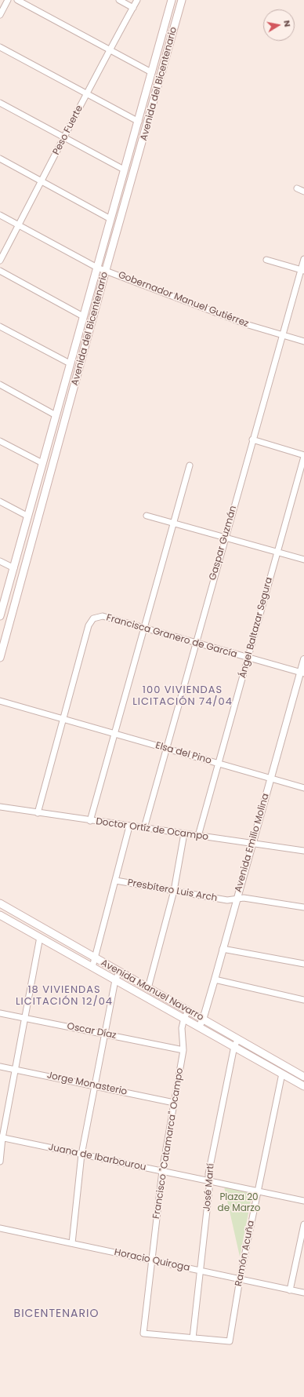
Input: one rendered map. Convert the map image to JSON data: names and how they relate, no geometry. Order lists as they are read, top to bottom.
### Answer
{
  "streets": {
    "main road": ["Avenida del Bicentenario", "Avenida Manuel Navarro"],
    "street": [
      "Peso Fuerte",
      "Gobernador Manuel Gutiérrez",
      "Gaspar Guzmán",
      "Ángel Baltazar Segura",
      "Francisca Granero de García",
      "Elsa del Pino",
      "Doctor Ortíz de Ocampo",
      "Avenida Emilio Molina",
      "Presbítero Luis Arch",
      "Oscar Díaz",
      "Jorge Monasterio",
      "Francisco \"Catamarca\" Ocampo",
      "Juana de Ibarbourou",
      "José Martí",
      "Ramón Acuña",
      "Horacio Quiroga"
    ]
  },
  "crossings": [
    ["Avenida del Bicentenario", "Gobernador Manuel Gutiérrez"],
    ["Peso Fuerte", "Gobernador Manuel Gutiérrez"],
    ["Gobernador Manuel Gutiérrez", "Gaspar Guzmán"],
    ["Gaspar Guzmán", "Francisca Granero de García"],
    ["Gaspar Guzmán", "Elsa del Pino"],
    ["Gaspar Guzmán", "Doctor Ortíz de Ocampo"],
    ["Ángel Baltazar Segura", "Francisca Granero de García"],
    ["Ángel Baltazar Segura", "Elsa del Pino"],
    ["Ángel Baltazar Segura", "Doctor Ortíz de Ocampo"],
    ["Francisca Granero de García", "Elsa del Pino"],
    ["Francisca Granero de García", "Avenida Emilio Molina"],
    ["Elsa del Pino", "Avenida Emilio Molina"],
    ["Doctor Ortíz de Ocampo", "Avenida Emilio Molina"],
    ["Avenida Emilio Molina", "Presbítero Luis Arch"],
    ["Avenida Emilio Molina", "Avenida Manuel Navarro"],
    ["Avenida Manuel Navarro", "Francisco \"Catamarca\" Ocampo"],
    ["Avenida Manuel Navarro", "José Martí"],
    ["Avenida Manuel Navarro", "Ramón Acuña"],
    ["Oscar Díaz", "Francisco \"Catamarca\" Ocampo"],
    ["Jorge Monasterio", "Francisco \"Catamarca\" Ocampo"],
    ["Francisco \"Catamarca\" Ocampo", "Juana de Ibarbourou"],
    ["Francisco \"Catamarca\" Ocampo", "José Martí"],
    ["Francisco \"Catamarca\" Ocampo", "Ramón Acuña"],
    ["Francisco \"Catamarca\" Ocampo", "Horacio Quiroga"],
    ["Juana de Ibarbourou", "José Martí"],
    ["Juana de Ibarbourou", "Ramón Acuña"],
    ["José Martí", "Ramón Acuña"],
    ["José Martí", "Horacio Quiroga"],
    ["Ramón Acuña", "Horacio Quiroga"]
  ],
  "districts": ["100 VIVIENDAS LICITACIÓN 74/04", "18 VIVIENDAS LICITACIÓN 12/04", "BICENTENARIO"],
  "parks": ["Plaza 20 de Marzo"],
  "north": "right"
}
